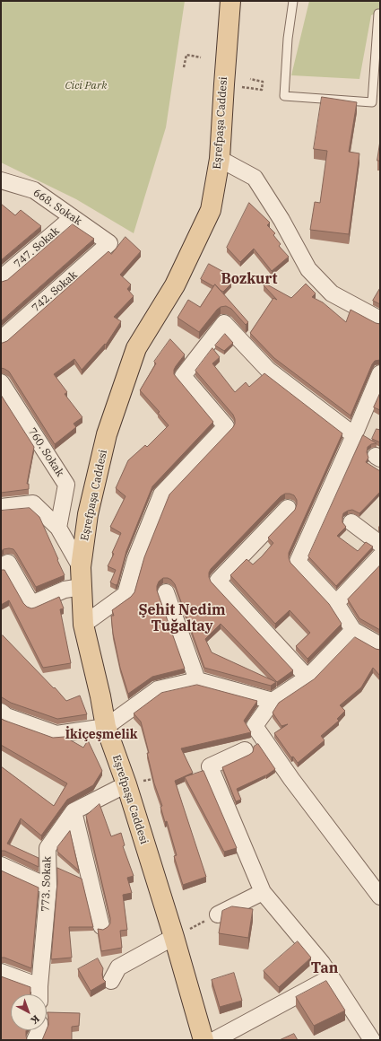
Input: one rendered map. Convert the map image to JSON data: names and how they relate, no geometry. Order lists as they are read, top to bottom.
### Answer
{
  "streets": {
    "main road": ["Eşrefpaşa Caddesi"],
    "street": [
      "668. Sokak",
      "747. Sokak",
      "742. Sokak",
      "760. Sokak",
      "773. Sokak"
    ]
  },
  "crossings": [
    ["Eşrefpaşa Caddesi", "773. Sokak"],
    ["668. Sokak", "747. Sokak"],
    ["668. Sokak", "742. Sokak"]
  ],
  "districts": [
    "Bozkurt",
    "Şehit Nedim Tuğaltay",
    "İkiçeşmelik",
    "Tan"
  ],
  "parks": ["Cici Park"],
  "north": "bottom right"
}
